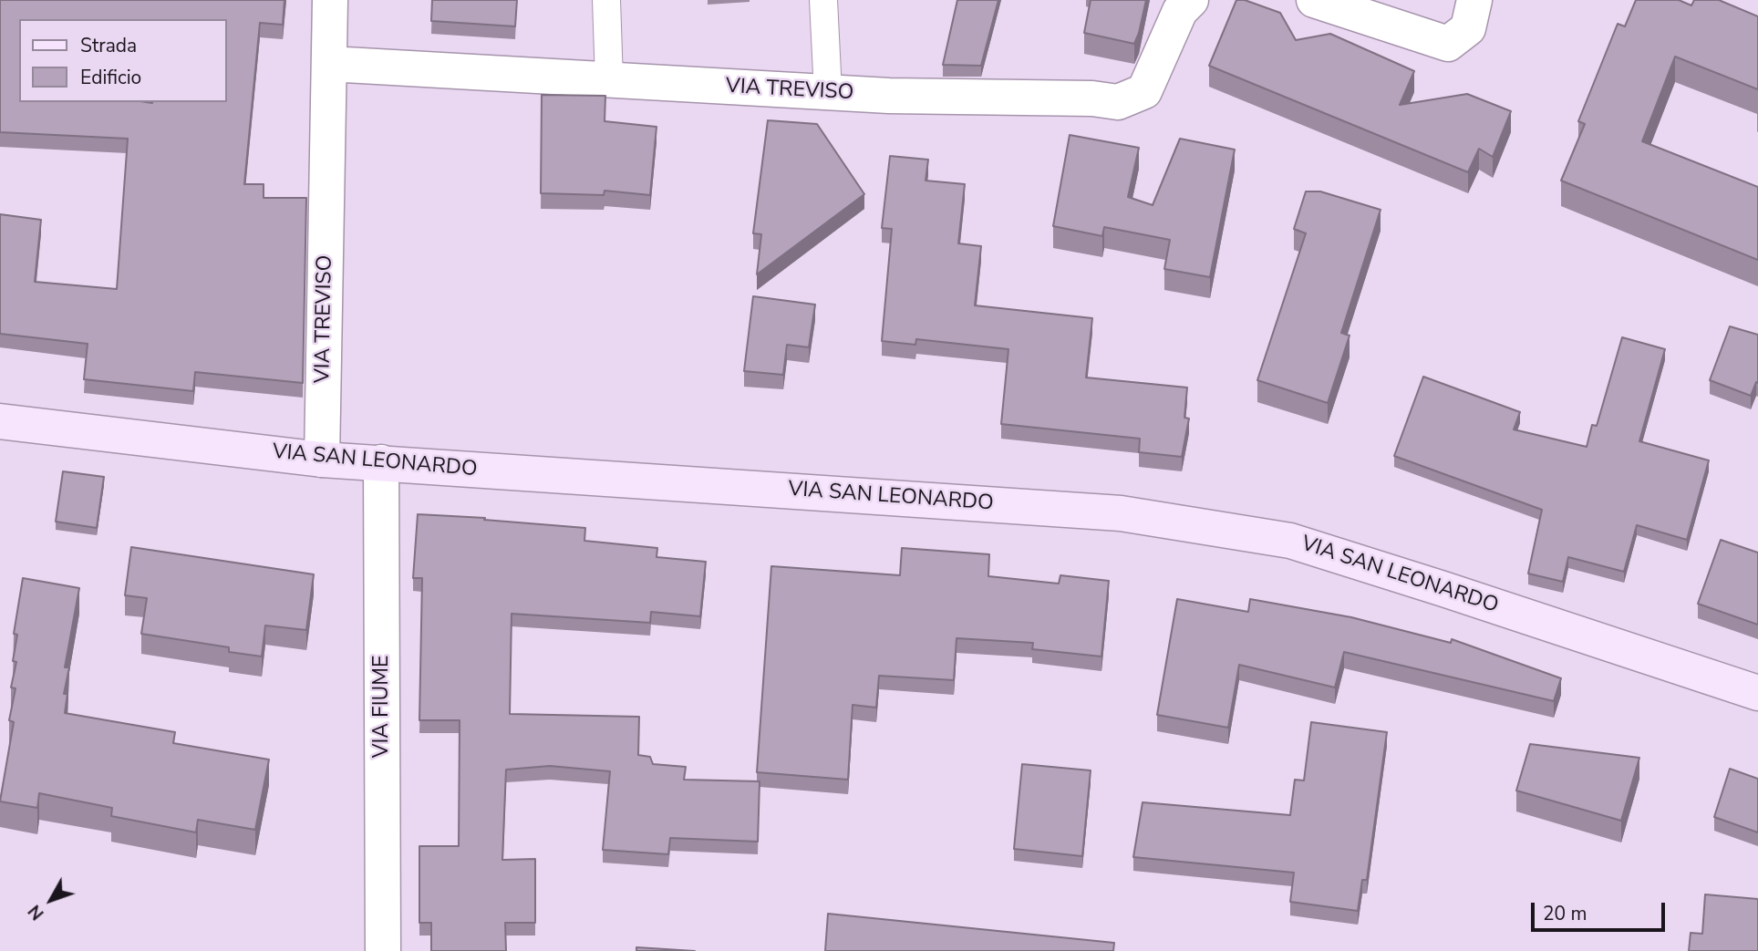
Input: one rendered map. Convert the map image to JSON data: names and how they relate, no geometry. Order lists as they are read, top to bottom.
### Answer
{
  "streets": {
    "main road": ["VIA SAN LEONARDO"],
    "street": ["VIA TREVISO", "VIA FIUME"]
  },
  "crossings": [
    ["VIA TREVISO", "VIA SAN LEONARDO"],
    ["VIA SAN LEONARDO", "VIA FIUME"]
  ],
  "legend": ["Strada", "Edificio"],
  "scale_bar": "20 m",
  "north": "bottom left"
}
